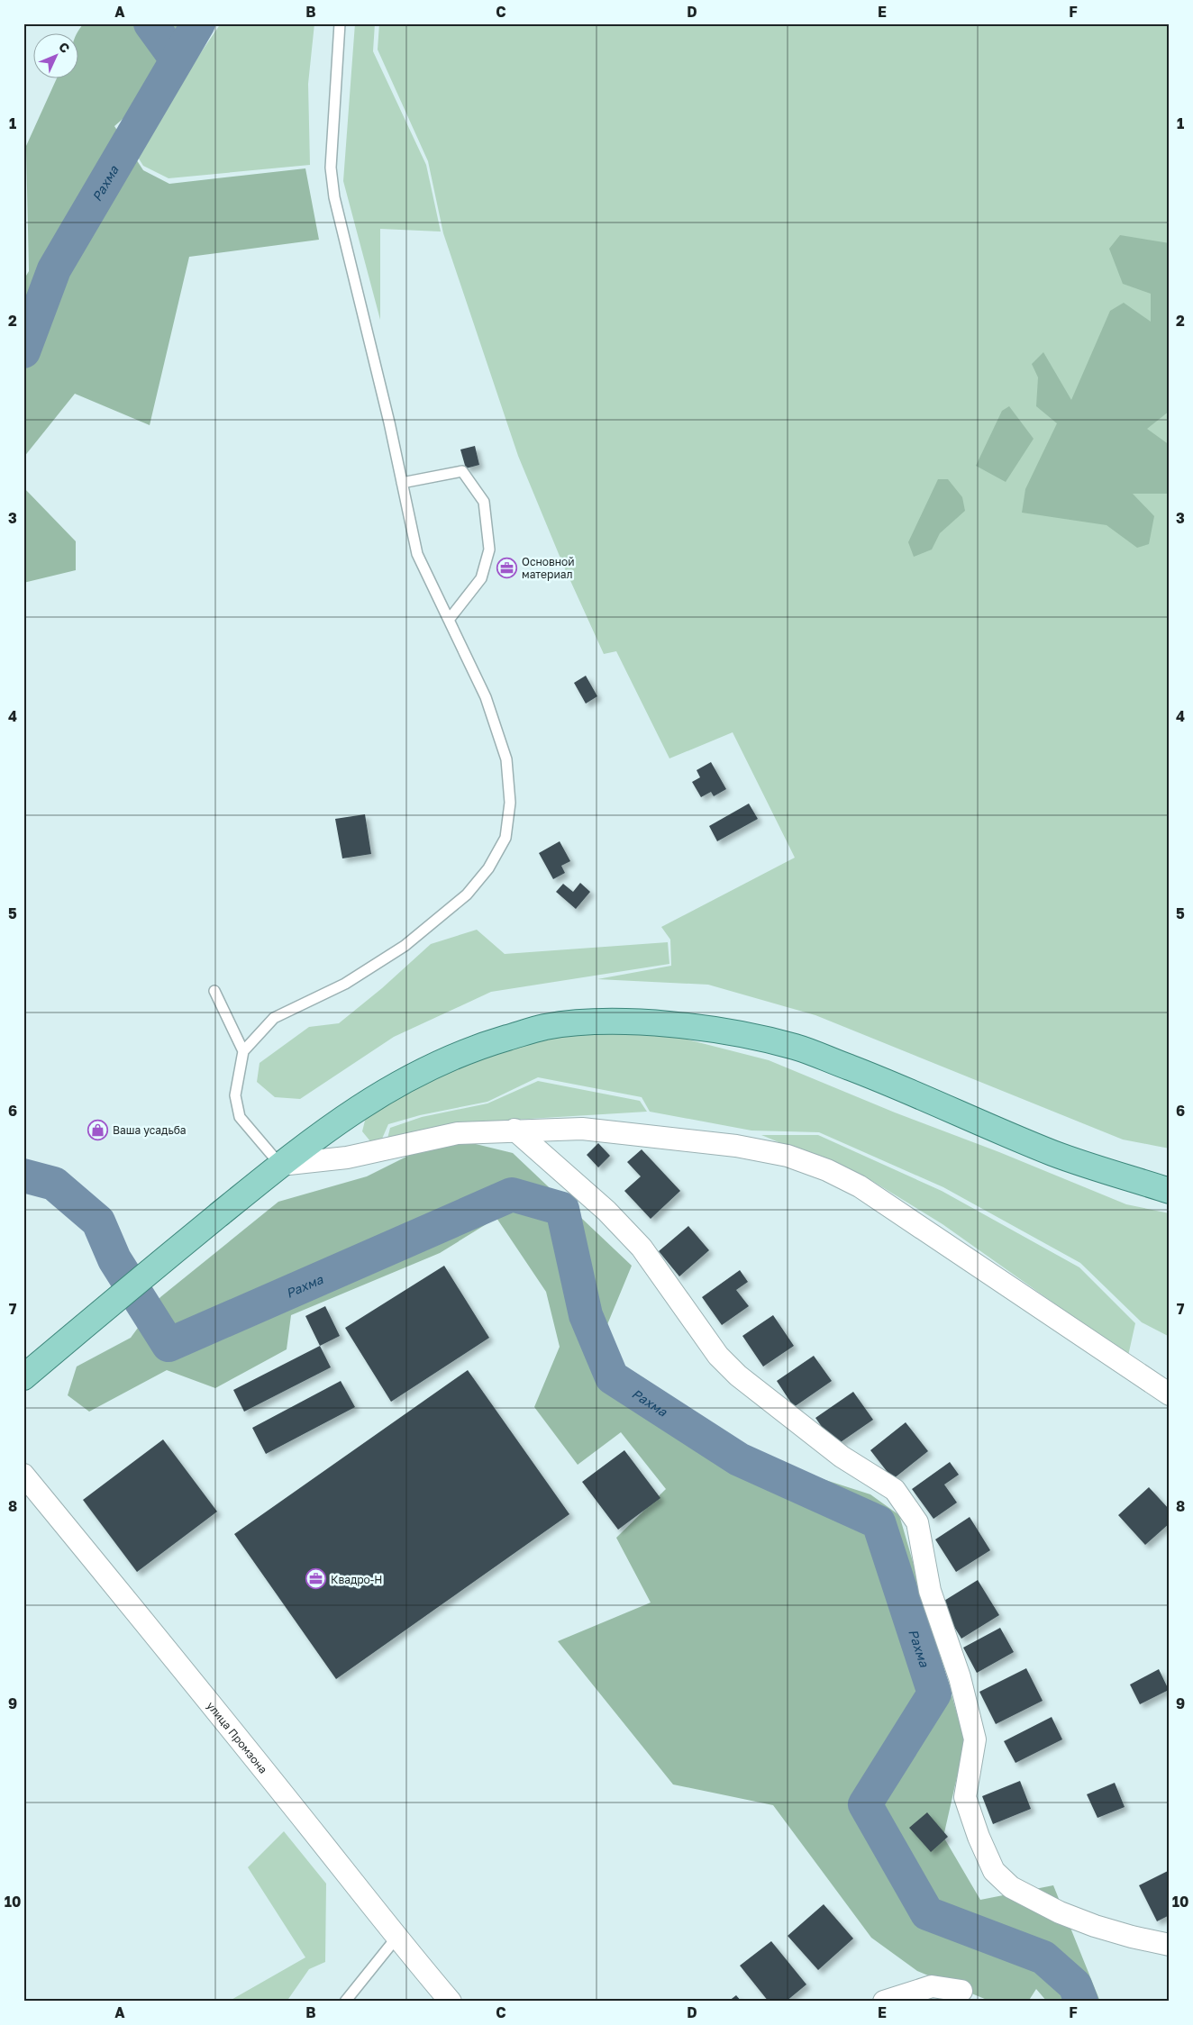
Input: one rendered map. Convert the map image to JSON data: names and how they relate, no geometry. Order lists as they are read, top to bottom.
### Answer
{
  "streets": {
    "street": ["улица Промзона"]
  },
  "water": ["Рахма"],
  "places": {
    "office": ["Основной материал", "Квадро-Н"],
    "shop": ["Ваша усадьба"]
  },
  "north": "top right",
  "grid": {
    "columns": [
      "A",
      "B",
      "C",
      "D",
      "E",
      "F"
    ],
    "rows": [
      "1",
      "2",
      "3",
      "4",
      "5",
      "6",
      "7",
      "8",
      "9",
      "10"
    ]
  }
}
